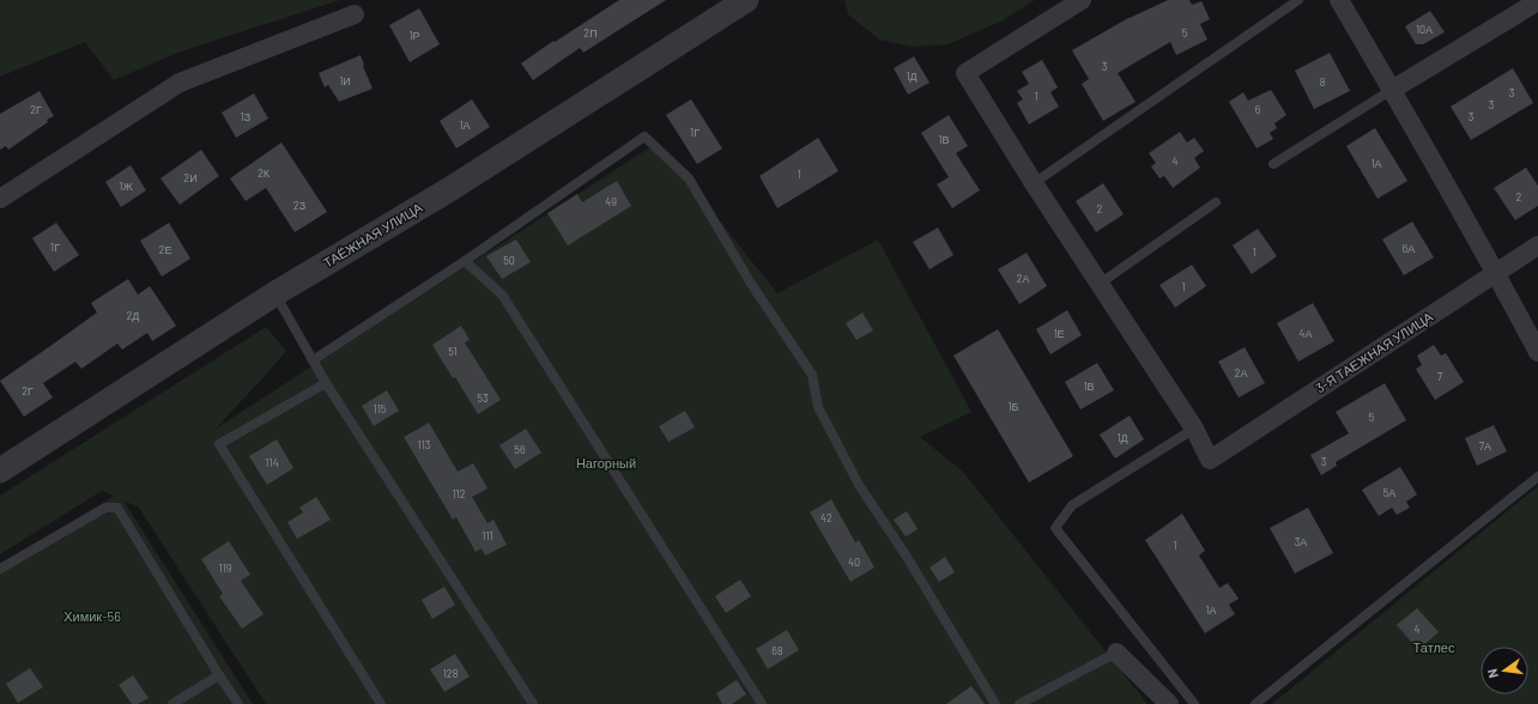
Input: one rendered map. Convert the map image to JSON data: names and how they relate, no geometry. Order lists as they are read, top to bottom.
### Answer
{
  "streets": {
    "street": ["ТАЁЖНАЯ УЛИЦА", "3-Я ТАЕЖНАЯ УЛИЦА"]
  },
  "parks": ["Нагорный", "Химик-56", "Татлес"],
  "house_numbers": [
    "10А",
    "2П",
    "5",
    "1Р",
    "3",
    "1Д",
    "1И",
    "8",
    "3",
    "1",
    "3",
    "2Г",
    "6",
    "1З",
    "3",
    "1А",
    "1Г",
    "1В",
    "4",
    "1А",
    "2К",
    "1",
    "2И",
    "1Ж",
    "2",
    "49",
    "2З",
    "2",
    "1Г",
    "6А",
    "2Е",
    "1",
    "50",
    "2А",
    "1",
    "2Д",
    "1Е",
    "4А",
    "51",
    "2А",
    "7",
    "1В",
    "2Г",
    "53",
    "1Б",
    "115",
    "5",
    "1Д",
    "113",
    "7А",
    "56",
    "3",
    "114",
    "5А",
    "112",
    "42",
    "111",
    "3А",
    "1",
    "40",
    "119",
    "1А",
    "4",
    "68",
    "128"
  ],
  "north": "left"
}
